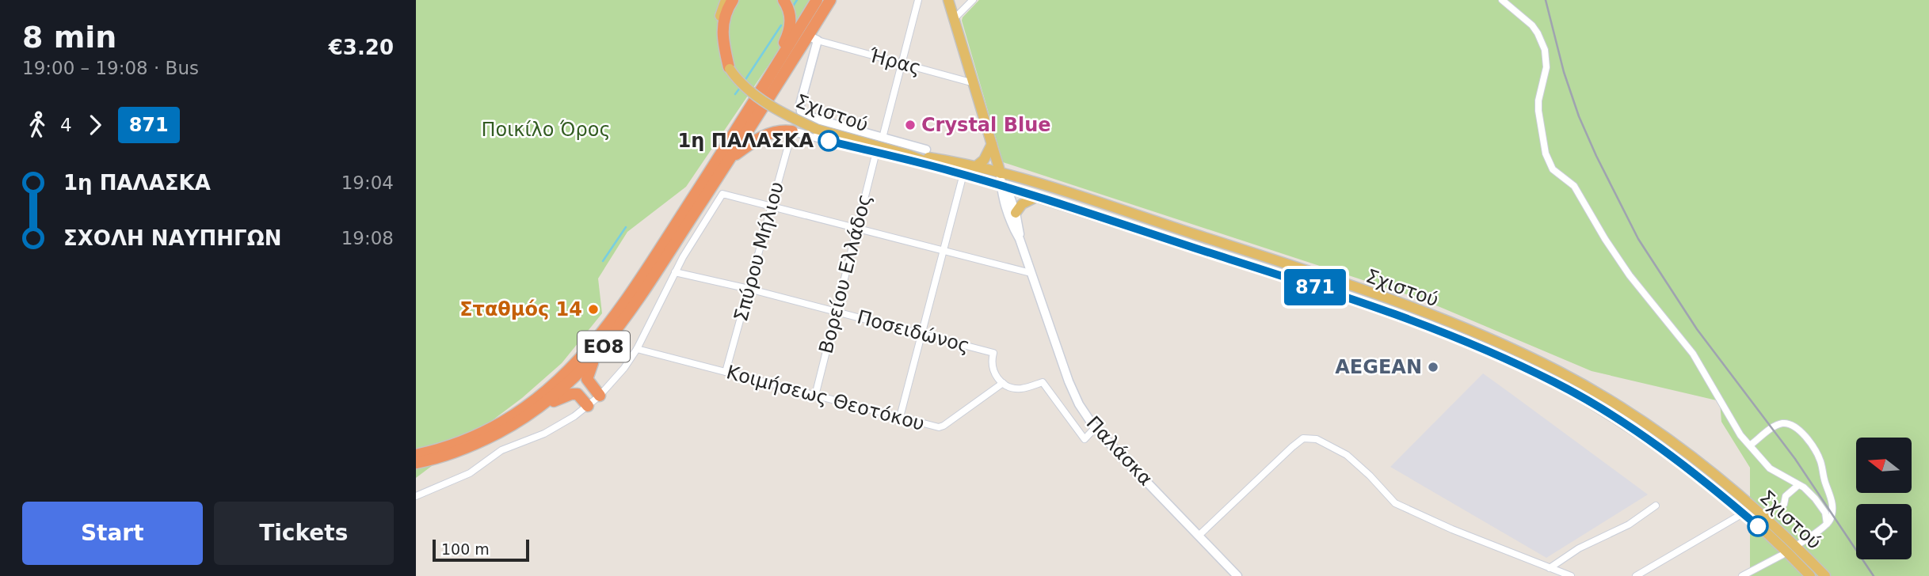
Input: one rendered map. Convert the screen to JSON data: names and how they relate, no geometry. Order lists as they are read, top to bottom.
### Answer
{
  "streets": {
    "highway": ["ΕΟ8"],
    "main road": ["Σχιστού"],
    "street": [
      "Ήρας",
      "Σπύρου Μήλιου",
      "Βορείου Ελλάδος",
      "Ποσειδώνος",
      "Κοιμήσεως Θεοτόκου",
      "Παλάσκα"
    ]
  },
  "crossings": [
    ["Ήρας", "Σχιστού"],
    ["Ήρας", "ΕΟ8"],
    ["Σχιστού", "Σπύρου Μήλιου"],
    ["Σχιστού", "Βορείου Ελλάδος"],
    ["Σχιστού", "ΕΟ8"],
    ["Σχιστού", "Παλάσκα"],
    ["Σπύρου Μήλιου", "Ποσειδώνος"],
    ["Σπύρου Μήλιου", "Κοιμήσεως Θεοτόκου"],
    ["Βορείου Ελλάδος", "Ποσειδώνος"],
    ["Βορείου Ελλάδος", "Κοιμήσεως Θεοτόκου"],
    ["Ποσειδώνος", "Κοιμήσεως Θεοτόκου"]
  ],
  "parks": ["Ποικίλο Όρος"],
  "places": [
    "Crystal Blue",
    "1η ΠΑΛΑΣΚΑ",
    "Σταθμός 14",
    "AEGEAN"
  ],
  "lines": ["bus line 871"],
  "scale_bar": "100 m",
  "north": "left",
  "page": {
    "heading": ["8 min", "19:00 – 19:08 · Bus", "€3.20"],
    "on_map": "871",
    "legs": ["4", "871"],
    "list": [
      {
        "name": "1η ΠΑΛΑΣΚΑ",
        "value": "19:04"
      },
      {
        "name": "ΣΧΟΛΗ ΝΑΥΠΗΓΩΝ",
        "value": "19:08"
      }
    ],
    "buttons": ["Start", "Tickets"],
    "scale": "100 m"
  }
}
